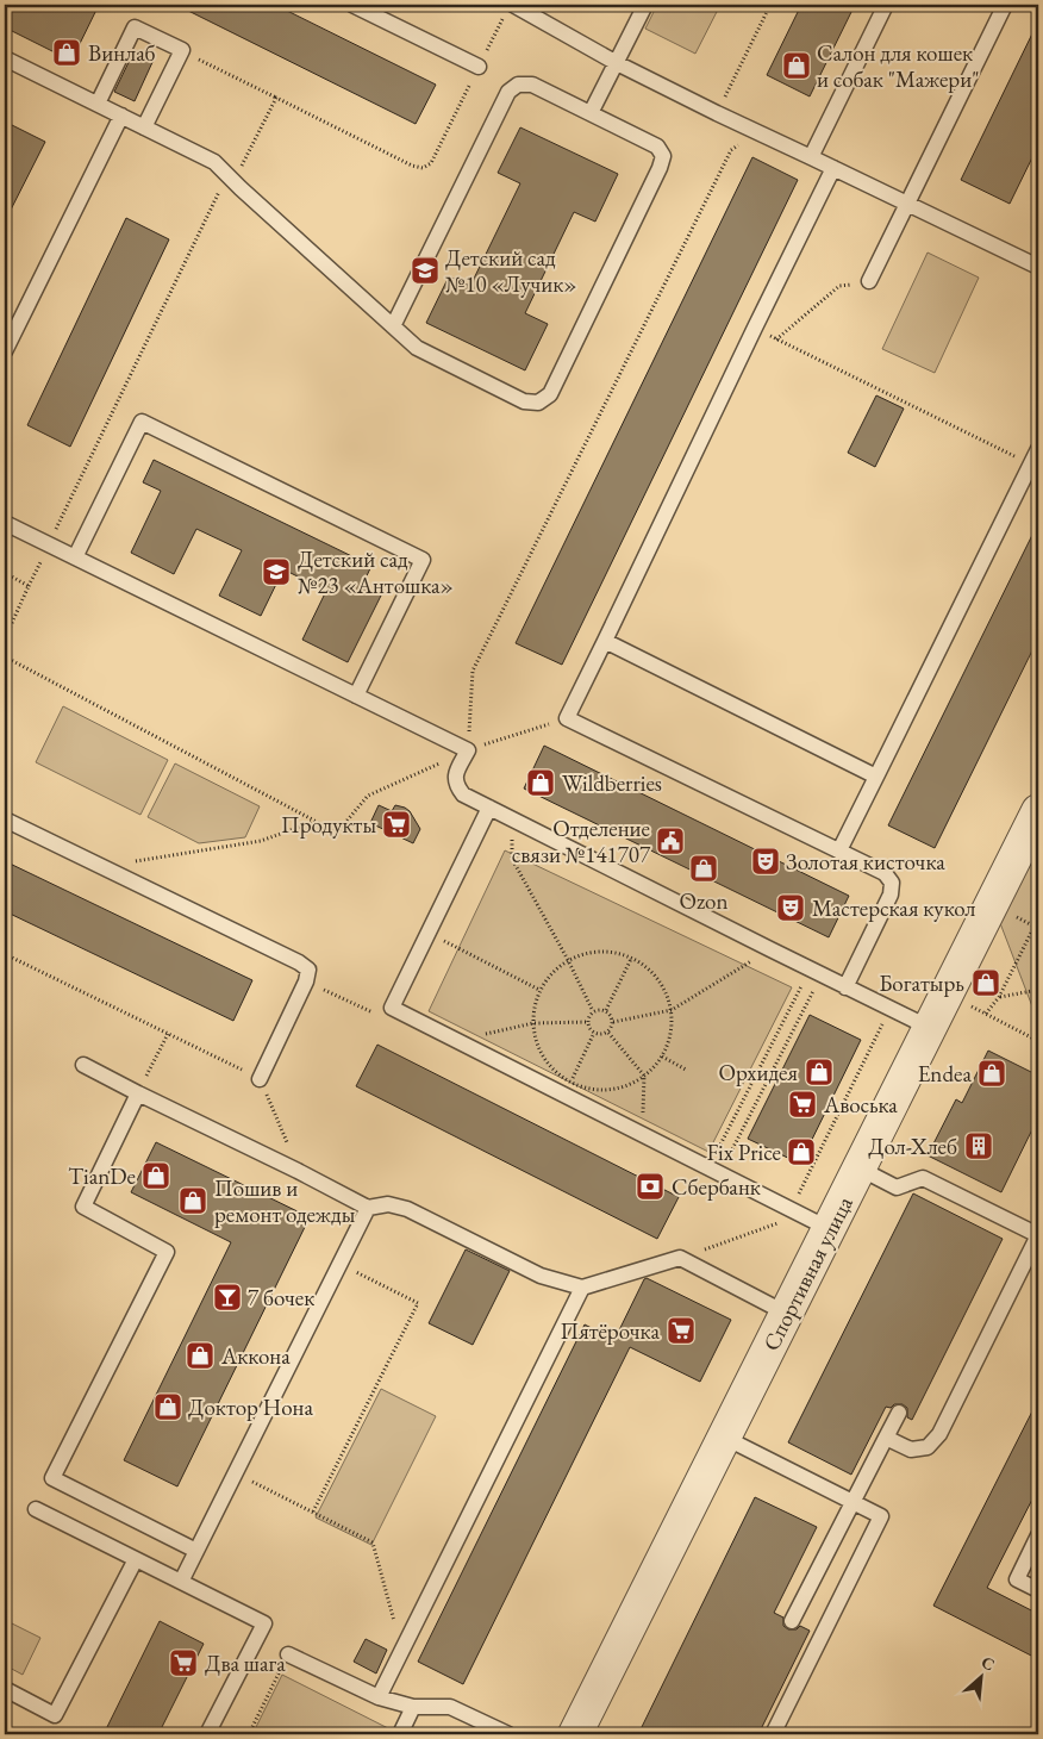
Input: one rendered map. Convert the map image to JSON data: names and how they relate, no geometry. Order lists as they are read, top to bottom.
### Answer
{
  "streets": {
    "street": ["Спортивная улица"]
  },
  "places": {
    "shop": [
      "Винлаб",
      "Салон для кошек и собак \"Мажери\"",
      "Wildberries",
      "Ozon",
      "Богатырь",
      "Орхидея",
      "Endea",
      "Fix Price",
      "TianDe",
      "Пошив и ремонт одежды",
      "Аккона",
      "Доктор Нона"
    ],
    "school or university": ["Детский сад №10 «Лучик»", "Детский сад №23 «Антошка»"],
    "supermarket": [
      "Продукты",
      "Авоська",
      "Пятёрочка",
      "Два шага"
    ],
    "public building": ["Отделение связи №141707"],
    "theatre": ["Золотая кисточка", "Мастерская кукол"],
    "building": ["Дол-Хлеб"],
    "bank": ["Сбербанк"],
    "bar": ["7 бочек"]
  },
  "north": "top right"
}
